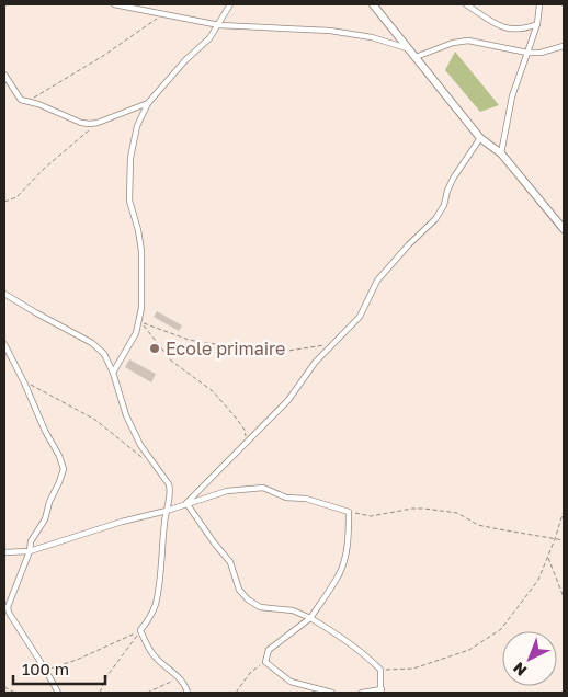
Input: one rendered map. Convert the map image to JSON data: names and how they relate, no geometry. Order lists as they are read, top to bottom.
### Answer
{
  "places": ["Ecole primaire"],
  "scale_bar": "100 m",
  "north": "bottom left"
}
